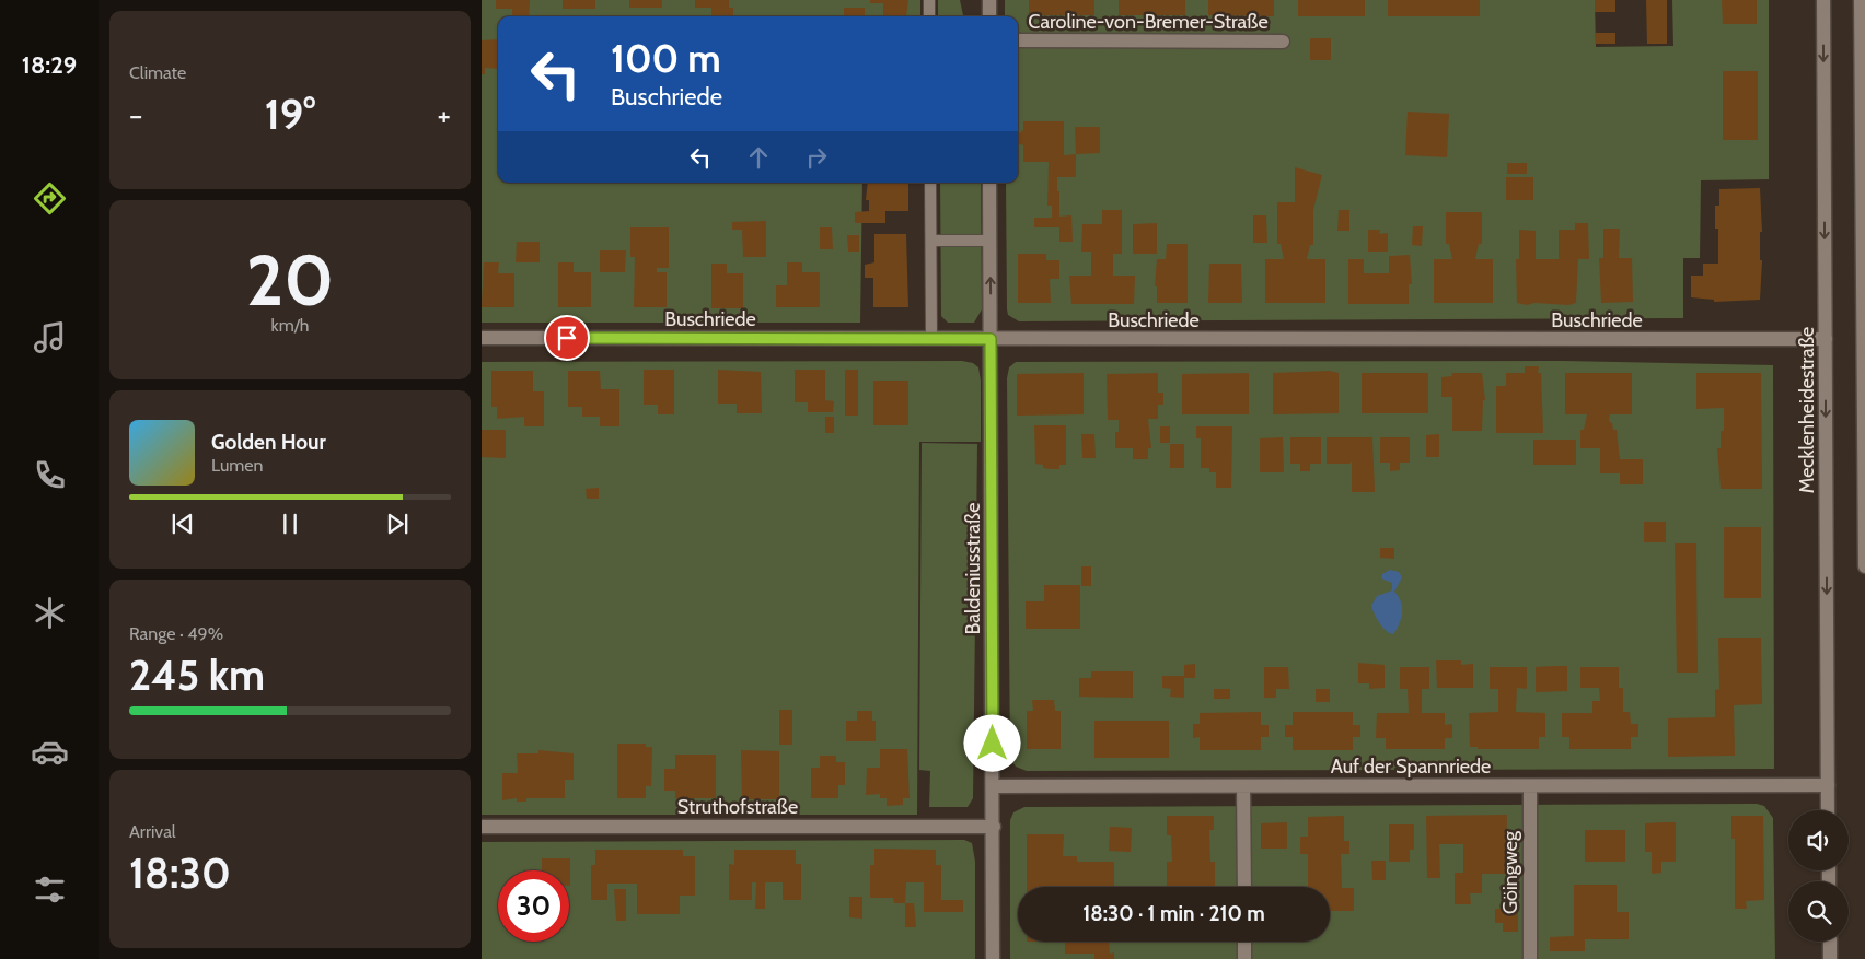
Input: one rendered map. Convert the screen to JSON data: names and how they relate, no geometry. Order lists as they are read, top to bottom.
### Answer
{
  "streets": {
    "street": [
      "Caroline-von-Bremer-Straße",
      "Buschriede",
      "Mecklenheidestraße",
      "Baldeniusstraße",
      "Auf der Spannriede",
      "Struthofstraße",
      "Göingweg"
    ]
  },
  "crossings": [
    ["Buschriede", "Mecklenheidestraße"],
    ["Buschriede", "Baldeniusstraße"],
    ["Mecklenheidestraße", "Auf der Spannriede"],
    ["Baldeniusstraße", "Auf der Spannriede"],
    ["Baldeniusstraße", "Struthofstraße"],
    ["Auf der Spannriede", "Göingweg"]
  ],
  "page": {
    "tabs": "18:29",
    "tile": [
      "Climate",
      ["20", "km/h"],
      ["Range · 49%", "245 km"],
      ["Arrival", "18:30"]
    ],
    "turn": ["100 m", "Buschriede"],
    "heat": ["−", "19°", "+"],
    "song": ["Golden Hour", "Lumen"],
    "limit": "30",
    "trip": "18:30 · 1 min · 210 m"
  }
}
